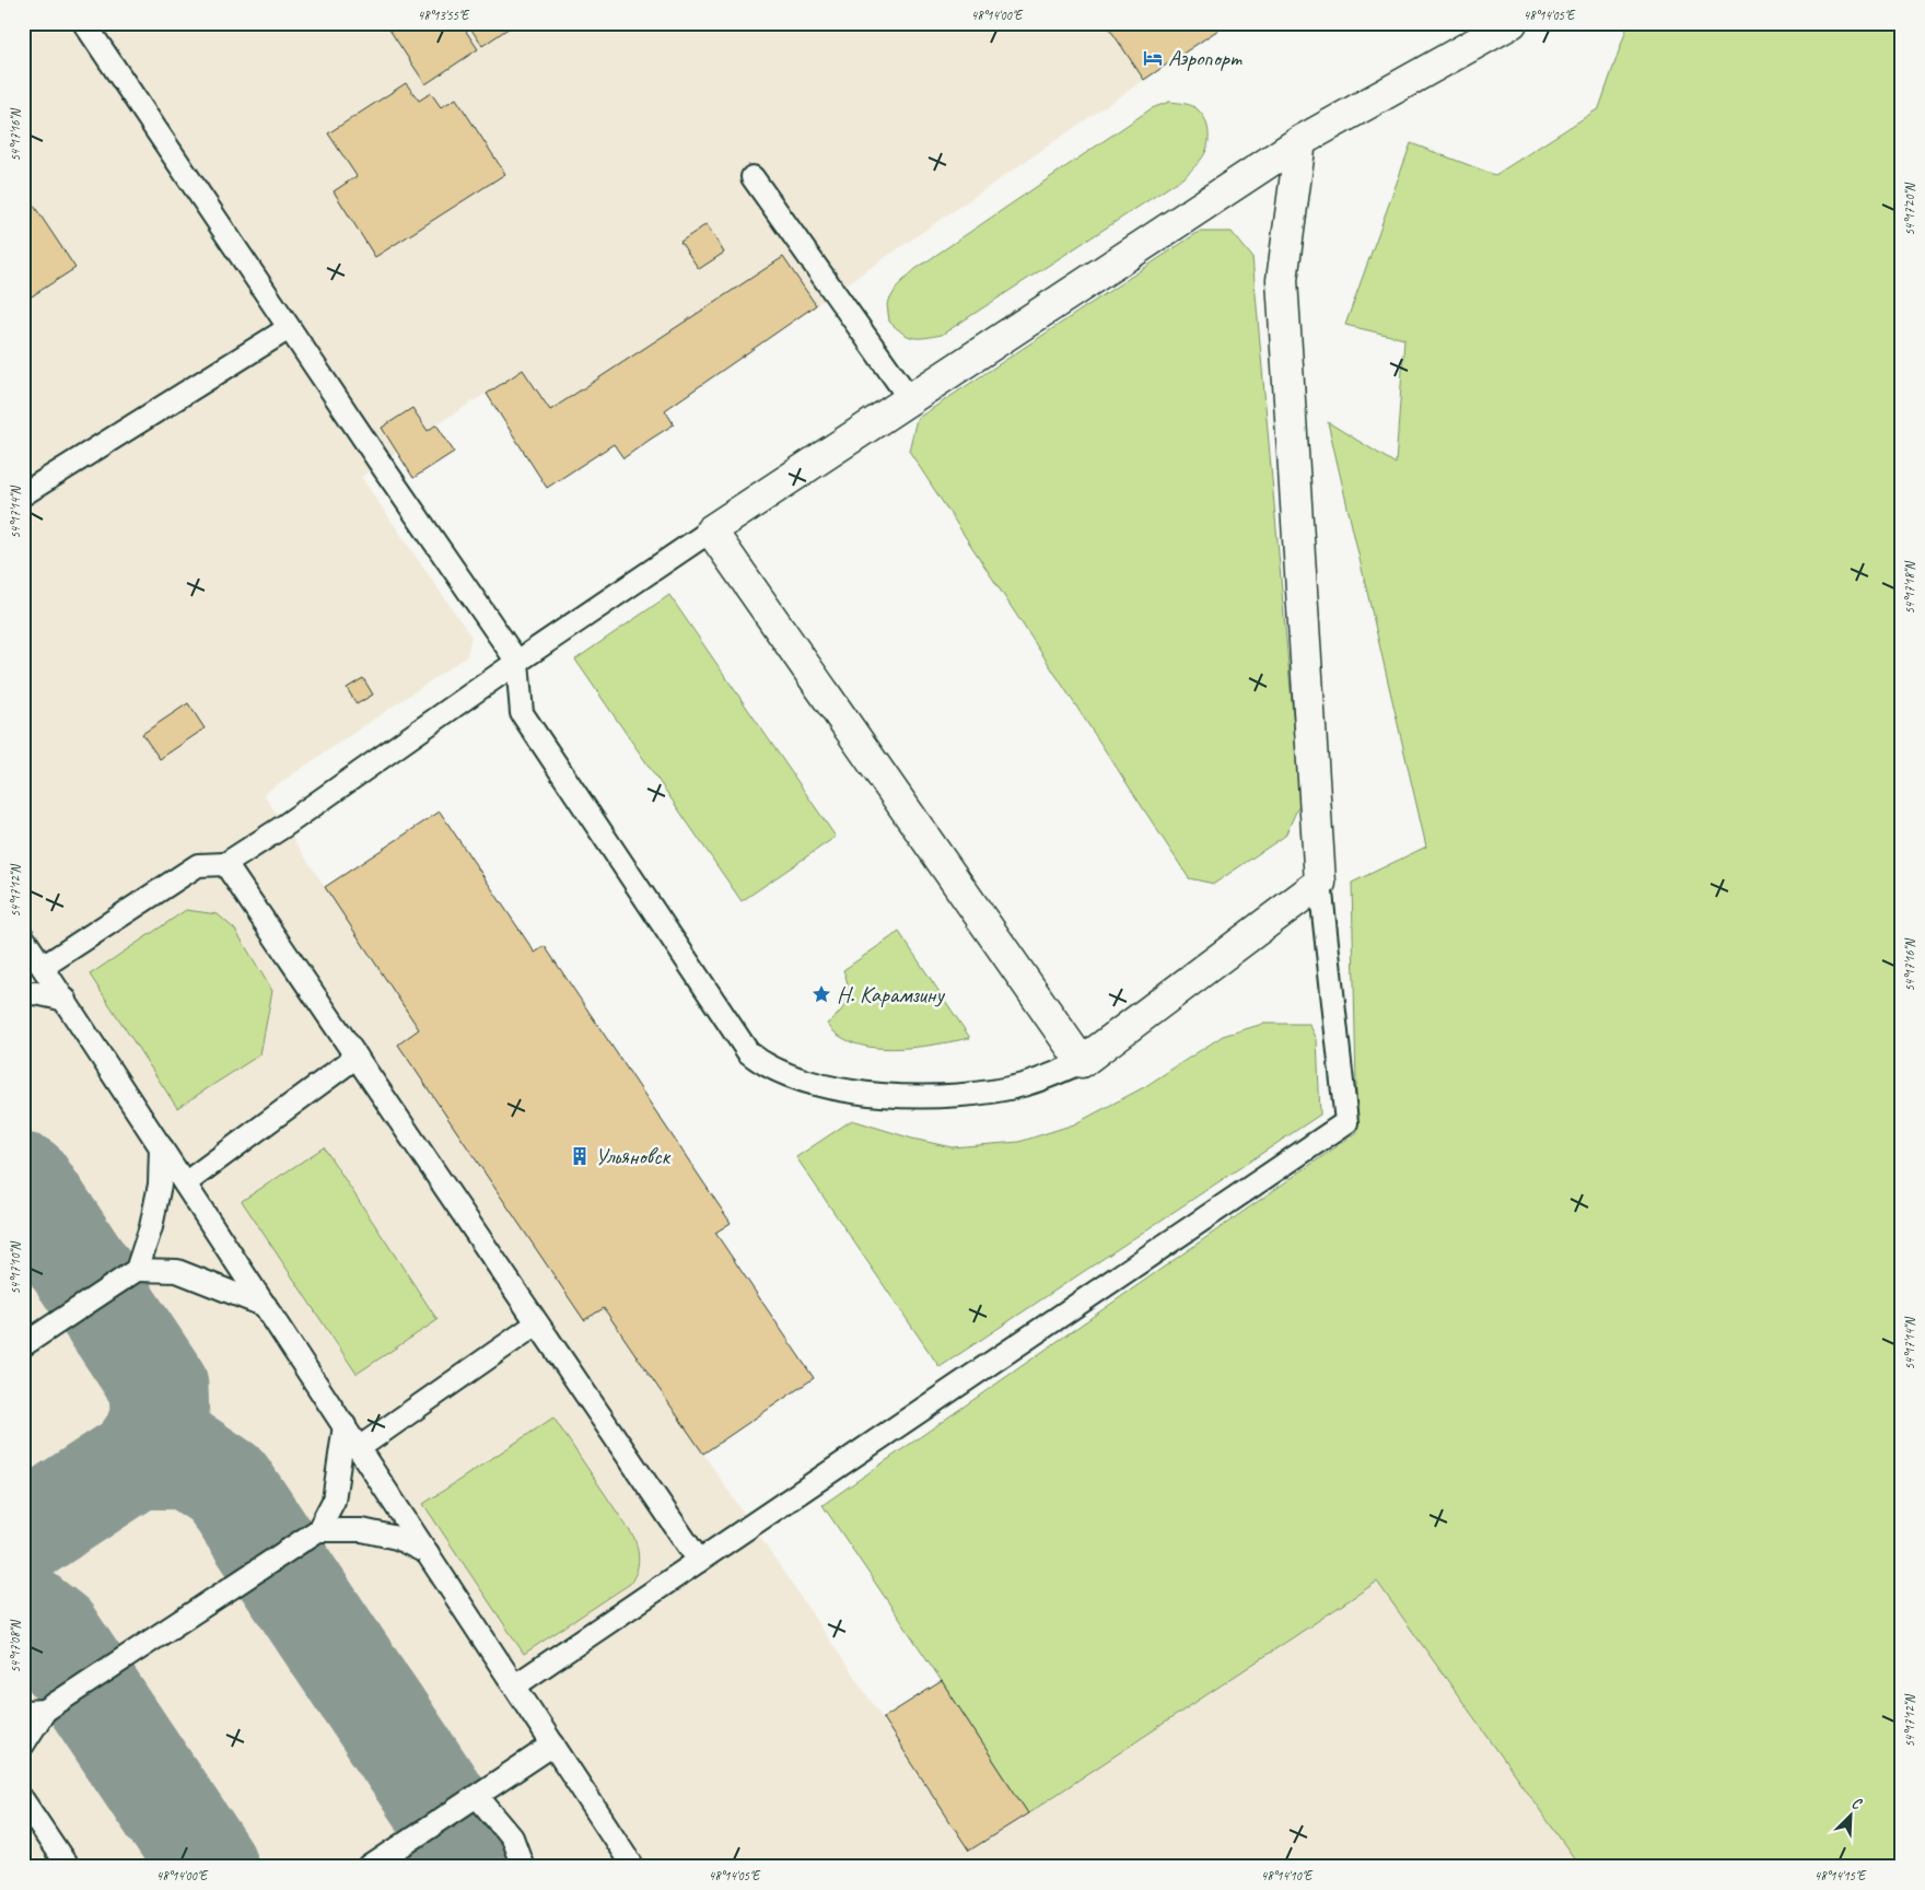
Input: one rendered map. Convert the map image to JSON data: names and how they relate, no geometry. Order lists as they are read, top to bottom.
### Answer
{
  "places": {
    "hotel": ["Аэропорт"],
    "place": ["Н. Карамзину"],
    "building": ["Ульяновск"]
  },
  "north": "top right",
  "coordinates": [
    "48°13'55\"E",
    "48°14'00\"E",
    "48°14'05\"E",
    "54°17'16\"N",
    "54°17'20\"N",
    "54°17'14\"N",
    "54°17'18\"N",
    "54°17'12\"N",
    "54°17'10\"N",
    "54°17'08\"N",
    "48°14'10\"E",
    "48°14'15\"E"
  ]
}
